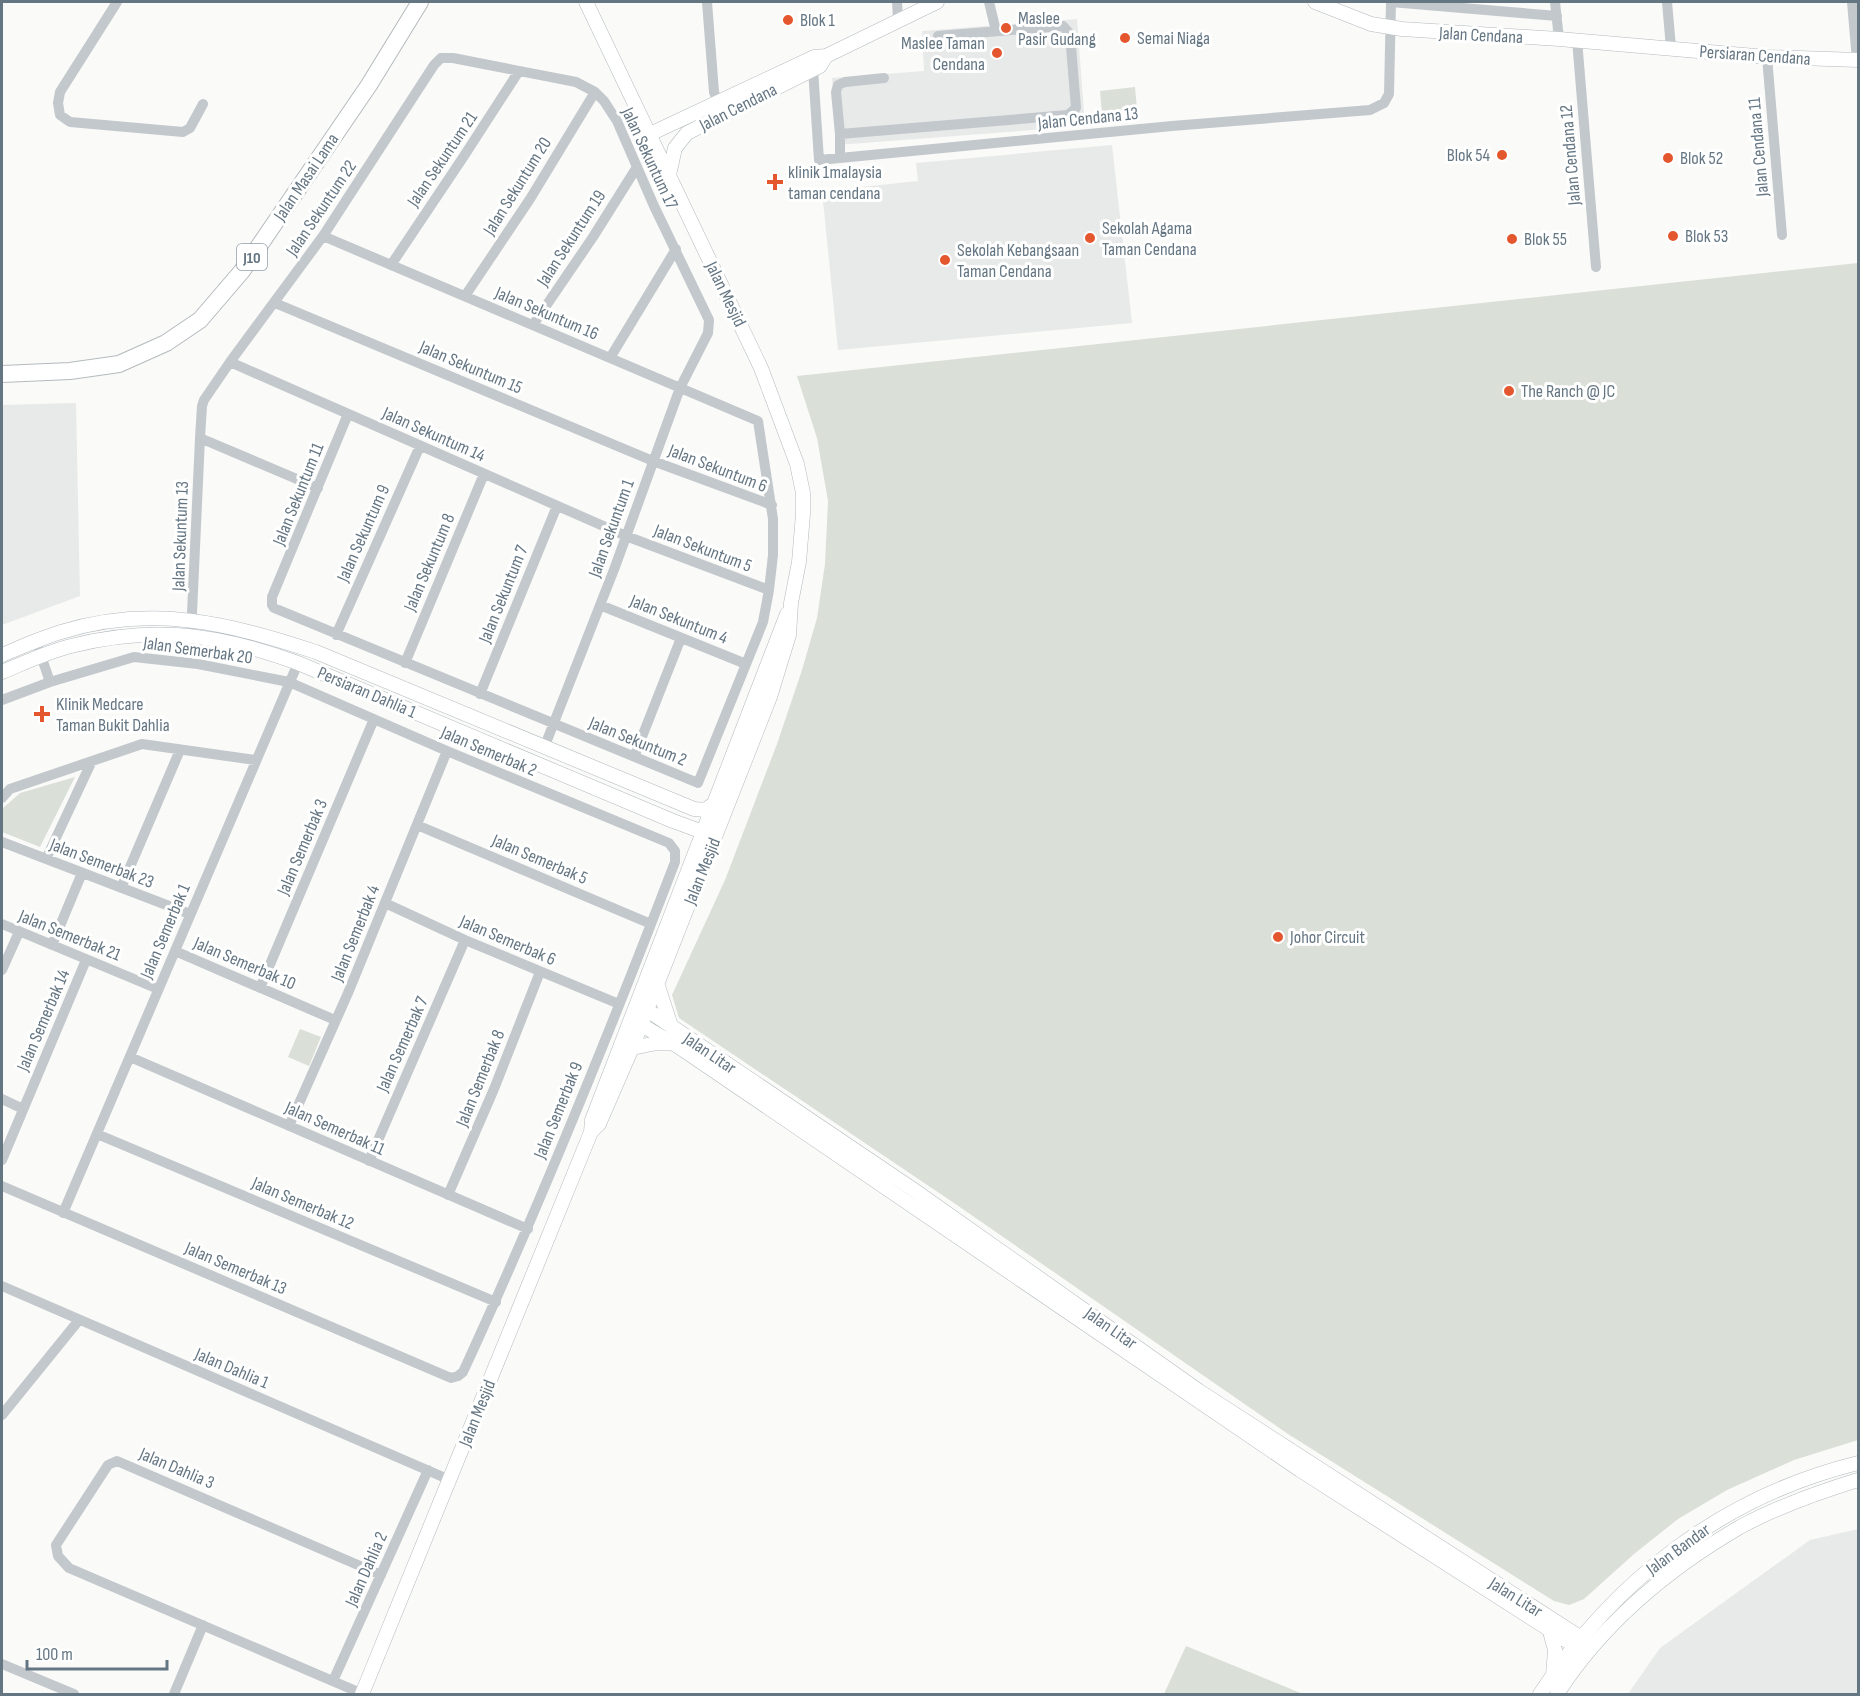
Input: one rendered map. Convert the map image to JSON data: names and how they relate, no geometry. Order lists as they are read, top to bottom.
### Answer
{
  "streets": {
    "main road": [
      "Jalan Cendana",
      "Persiaran Cendana",
      "Jalan Masai Lama",
      "J10",
      "Jalan Mesjid",
      "Persiaran Dahlia 1",
      "Jalan Litar",
      "Jalan Bandar"
    ],
    "street": [
      "Jalan Cendana 13",
      "Jalan Cendana 11",
      "Jalan Cendana 12",
      "Jalan Sekuntum 17",
      "Jalan Sekuntum 21",
      "Jalan Sekuntum 20",
      "Jalan Sekuntum 22",
      "Jalan Sekuntum 19",
      "Jalan Sekuntum 16",
      "Jalan Sekuntum 15",
      "Jalan Sekuntum 14",
      "Jalan Sekuntum 6",
      "Jalan Sekuntum 11",
      "Jalan Sekuntum 1",
      "Jalan Sekuntum 9",
      "Jalan Sekuntum 13",
      "Jalan Sekuntum 5",
      "Jalan Sekuntum 8",
      "Jalan Sekuntum 7",
      "Jalan Sekuntum 4",
      "Jalan Semerbak 20",
      "Jalan Sekuntum 2",
      "Jalan Semerbak 2",
      "Jalan Semerbak 3",
      "Jalan Semerbak 5",
      "Jalan Semerbak 23",
      "Jalan Semerbak 1",
      "Jalan Semerbak 4",
      "Jalan Semerbak 21",
      "Jalan Semerbak 6",
      "Jalan Semerbak 10",
      "Jalan Semerbak 14",
      "Jalan Semerbak 7",
      "Jalan Semerbak 8",
      "Jalan Semerbak 9",
      "Jalan Semerbak 11",
      "Jalan Semerbak 12",
      "Jalan Semerbak 13",
      "Jalan Dahlia 1",
      "Jalan Dahlia 3",
      "Jalan Dahlia 2"
    ]
  },
  "crossings": [
    ["Jalan Cendana", "Persiaran Cendana"],
    ["Jalan Cendana", "Jalan Cendana 13"],
    ["Jalan Cendana", "Jalan Cendana 12"],
    ["Jalan Cendana", "Jalan Mesjid"],
    ["Persiaran Cendana", "Jalan Cendana 11"],
    ["Jalan Sekuntum 17", "Jalan Sekuntum 20"],
    ["Jalan Sekuntum 17", "Jalan Sekuntum 19"],
    ["Jalan Sekuntum 17", "Jalan Sekuntum 1"],
    ["Jalan Sekuntum 21", "Jalan Sekuntum 22"],
    ["Jalan Sekuntum 21", "Jalan Sekuntum 16"],
    ["Jalan Sekuntum 20", "Jalan Sekuntum 16"],
    ["Jalan Sekuntum 22", "Jalan Sekuntum 16"],
    ["Jalan Sekuntum 22", "Jalan Sekuntum 15"],
    ["Jalan Sekuntum 22", "Jalan Sekuntum 14"],
    ["Jalan Sekuntum 22", "Jalan Sekuntum 13"],
    ["Jalan Sekuntum 19", "Jalan Sekuntum 16"],
    ["Jalan Mesjid", "Persiaran Dahlia 1"],
    ["Jalan Mesjid", "Jalan Litar"],
    ["Jalan Mesjid", "Jalan Dahlia 1"],
    ["Jalan Sekuntum 16", "Jalan Sekuntum 1"],
    ["Jalan Sekuntum 16", "Jalan Sekuntum 2"],
    ["Jalan Sekuntum 15", "Jalan Sekuntum 6"],
    ["Jalan Sekuntum 15", "Jalan Sekuntum 1"],
    ["Jalan Sekuntum 14", "Jalan Sekuntum 11"],
    ["Jalan Sekuntum 14", "Jalan Sekuntum 1"],
    ["Jalan Sekuntum 14", "Jalan Sekuntum 9"],
    ["Jalan Sekuntum 14", "Jalan Sekuntum 5"],
    ["Jalan Sekuntum 14", "Jalan Sekuntum 8"],
    ["Jalan Sekuntum 14", "Jalan Sekuntum 7"],
    ["Jalan Sekuntum 6", "Jalan Sekuntum 1"],
    ["Jalan Sekuntum 6", "Jalan Sekuntum 2"],
    ["Jalan Sekuntum 11", "Jalan Sekuntum 2"],
    ["Jalan Sekuntum 1", "Jalan Sekuntum 5"],
    ["Jalan Sekuntum 1", "Jalan Sekuntum 4"],
    ["Jalan Sekuntum 1", "Persiaran Dahlia 1"],
    ["Jalan Sekuntum 1", "Jalan Sekuntum 2"],
    ["Jalan Sekuntum 9", "Jalan Sekuntum 2"],
    ["Jalan Sekuntum 13", "Persiaran Dahlia 1"],
    ["Jalan Sekuntum 5", "Jalan Sekuntum 2"],
    ["Jalan Sekuntum 8", "Jalan Sekuntum 2"],
    ["Jalan Sekuntum 7", "Jalan Sekuntum 2"],
    ["Jalan Sekuntum 4", "Jalan Sekuntum 2"],
    ["Jalan Semerbak 20", "Jalan Semerbak 2"],
    ["Jalan Semerbak 20", "Jalan Semerbak 1"],
    ["Persiaran Dahlia 1", "Jalan Semerbak 1"],
    ["Jalan Semerbak 2", "Jalan Semerbak 3"],
    ["Jalan Semerbak 2", "Jalan Semerbak 1"],
    ["Jalan Semerbak 2", "Jalan Semerbak 4"],
    ["Jalan Semerbak 2", "Jalan Semerbak 9"],
    ["Jalan Semerbak 3", "Jalan Semerbak 10"],
    ["Jalan Semerbak 5", "Jalan Semerbak 4"],
    ["Jalan Semerbak 5", "Jalan Semerbak 9"],
    ["Jalan Semerbak 23", "Jalan Semerbak 1"],
    ["Jalan Semerbak 1", "Jalan Semerbak 21"],
    ["Jalan Semerbak 1", "Jalan Semerbak 10"],
    ["Jalan Semerbak 1", "Jalan Semerbak 11"],
    ["Jalan Semerbak 1", "Jalan Semerbak 12"],
    ["Jalan Semerbak 1", "Jalan Semerbak 13"],
    ["Jalan Semerbak 4", "Jalan Semerbak 6"],
    ["Jalan Semerbak 4", "Jalan Semerbak 10"],
    ["Jalan Semerbak 4", "Jalan Semerbak 11"],
    ["Jalan Semerbak 21", "Jalan Semerbak 14"],
    ["Jalan Semerbak 6", "Jalan Semerbak 7"],
    ["Jalan Semerbak 6", "Jalan Semerbak 8"],
    ["Jalan Semerbak 6", "Jalan Semerbak 9"],
    ["Jalan Semerbak 7", "Jalan Semerbak 11"],
    ["Jalan Litar", "Jalan Bandar"],
    ["Jalan Semerbak 8", "Jalan Semerbak 11"],
    ["Jalan Semerbak 9", "Jalan Semerbak 11"],
    ["Jalan Semerbak 9", "Jalan Semerbak 12"],
    ["Jalan Semerbak 9", "Jalan Semerbak 13"],
    ["Jalan Dahlia 1", "Jalan Dahlia 2"],
    ["Jalan Dahlia 3", "Jalan Dahlia 2"]
  ],
  "places": {
    "other": [
      "Blok 1",
      "Maslee Pasir Gudang",
      "Semai Niaga",
      "Maslee Taman Cendana",
      "Blok 54",
      "Blok 52",
      "Blok 53",
      "Sekolah Agama Taman Cendana",
      "Blok 55",
      "Sekolah Kebangsaan Taman Cendana",
      "The Ranch @ JC",
      "Johor Circuit"
    ],
    "health": ["klinik 1malaysia taman cendana", "Klinik Medcare Taman Bukit Dahlia"]
  },
  "scale_bar": "100 m"
}
